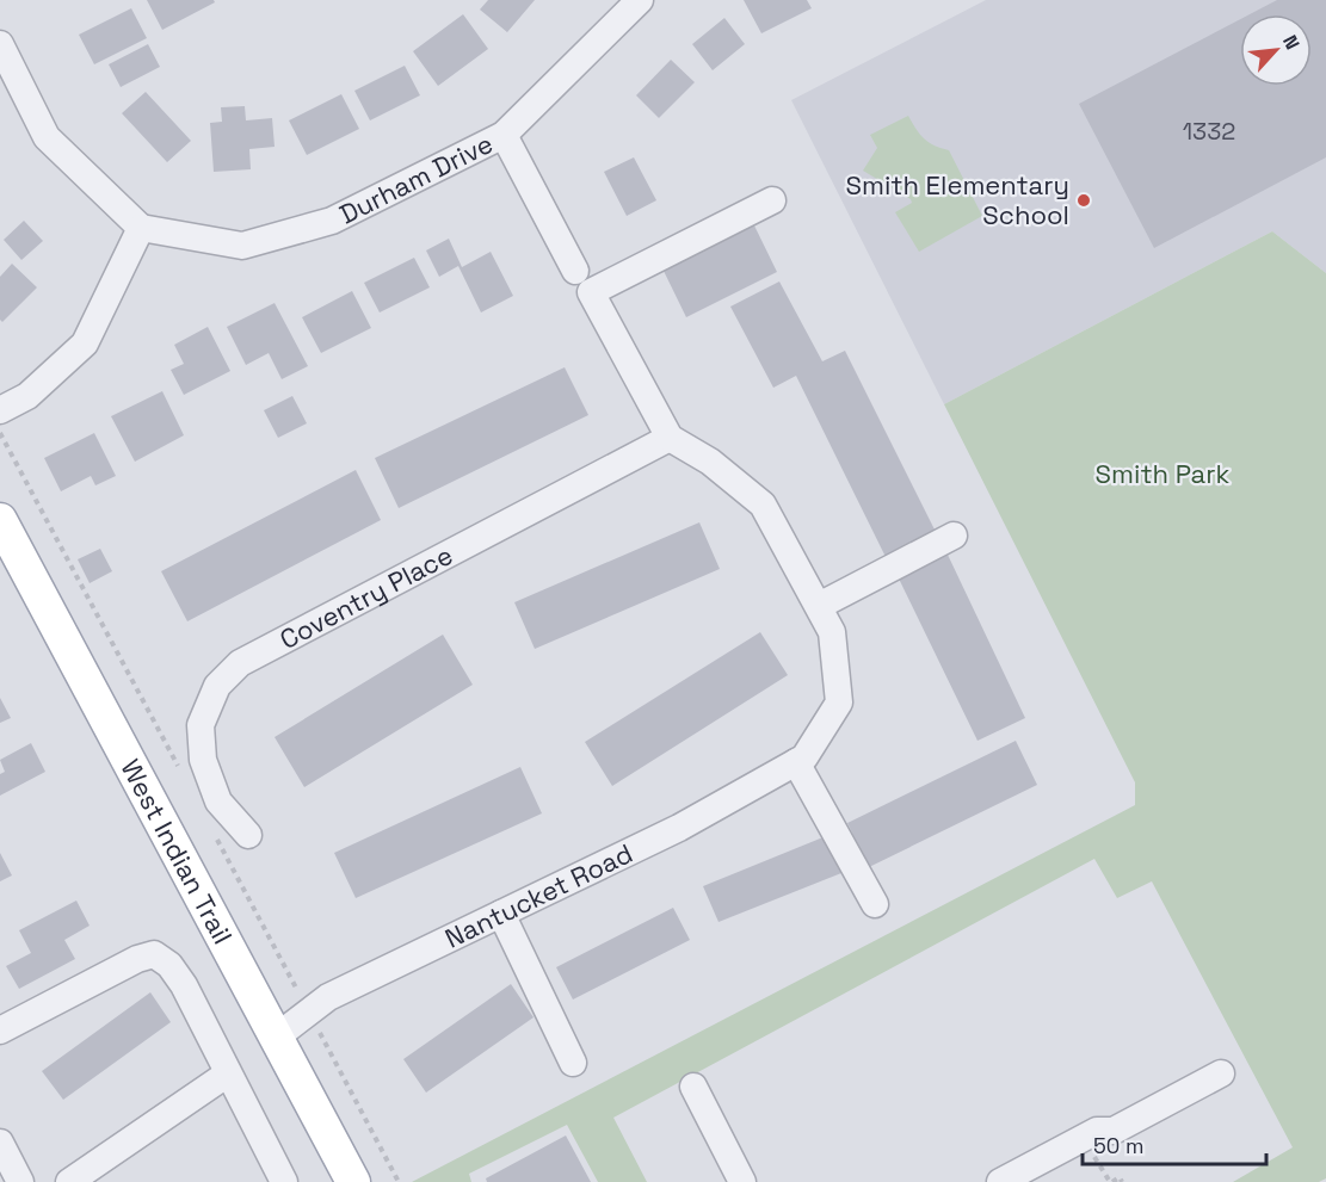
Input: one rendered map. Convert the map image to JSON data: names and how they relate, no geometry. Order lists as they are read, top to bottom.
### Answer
{
  "streets": {
    "main road": ["West Indian Trail"],
    "street": ["Durham Drive", "Coventry Place", "Nantucket Road"]
  },
  "crossings": [
    ["West Indian Trail", "Nantucket Road"]
  ],
  "parks": ["Smith Park"],
  "places": ["Smith Elementary School"],
  "house_numbers": ["1332"],
  "scale_bar": "50 m",
  "north": "top right"
}
